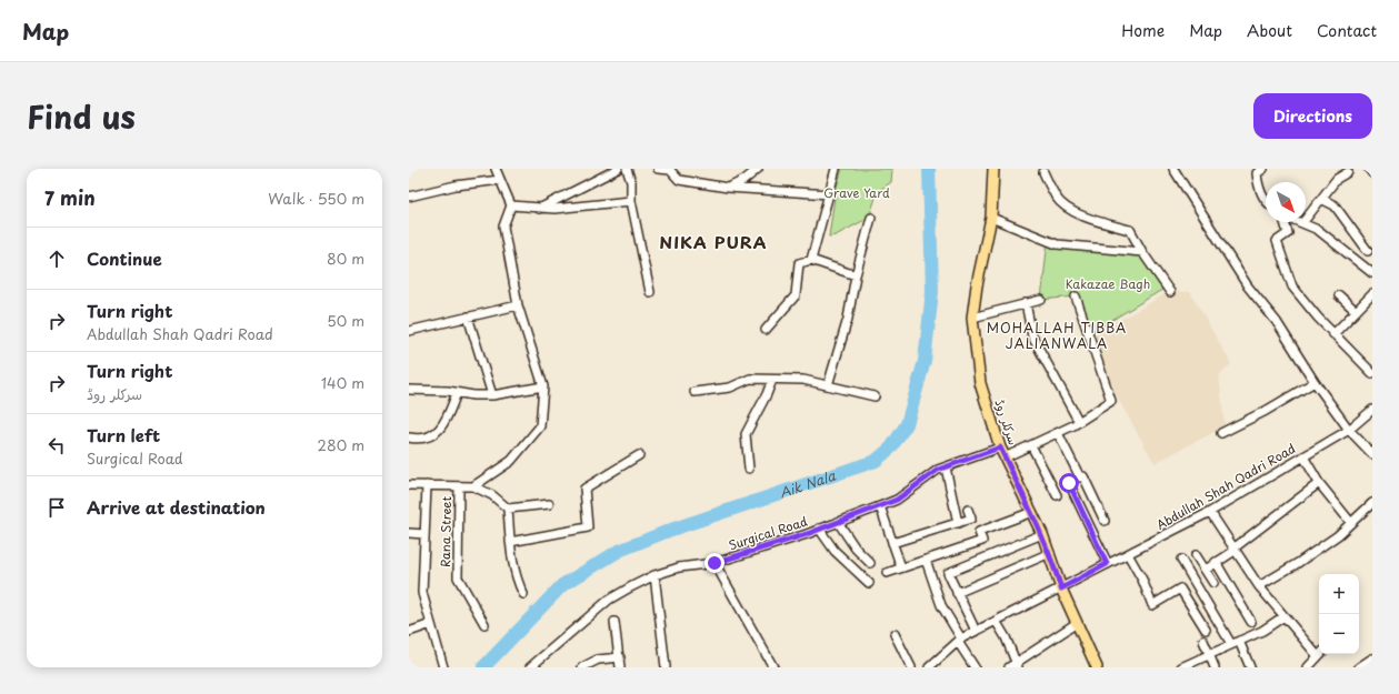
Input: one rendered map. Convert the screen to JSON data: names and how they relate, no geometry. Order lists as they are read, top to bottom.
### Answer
{
  "streets": {
    "main road": ["سرکلر روڈ"],
    "street": ["Abdullah Shah Qadri Road", "Rana Street", "Surgical Road"]
  },
  "crossings": [
    ["سرکلر روڈ", "Abdullah Shah Qadri Road"],
    ["سرکلر روڈ", "Surgical Road"]
  ],
  "districts": ["NIKA PURA", "MOHALLAH TIBBA JALIANWALA"],
  "water": ["Aik Nala"],
  "parks": ["Grave Yard", "Kakazae Bagh"],
  "north": "bottom right",
  "page": {
    "header": "Map",
    "nav": [
      "Home",
      "Map",
      "About",
      "Contact"
    ],
    "title": "Find us",
    "buttons": "Directions",
    "heading": ["7 min", "Walk · 550 m"],
    "list": [
      ["Continue", "80 m"],
      ["Turn right", "Abdullah Shah Qadri Road", "50 m"],
      ["Turn right", "سرکلر روڈ", "140 m"],
      ["Turn left", "Surgical Road", "280 m"],
      "Arrive at destination"
    ],
    "map_buttons": ["+", "−"]
  }
}
